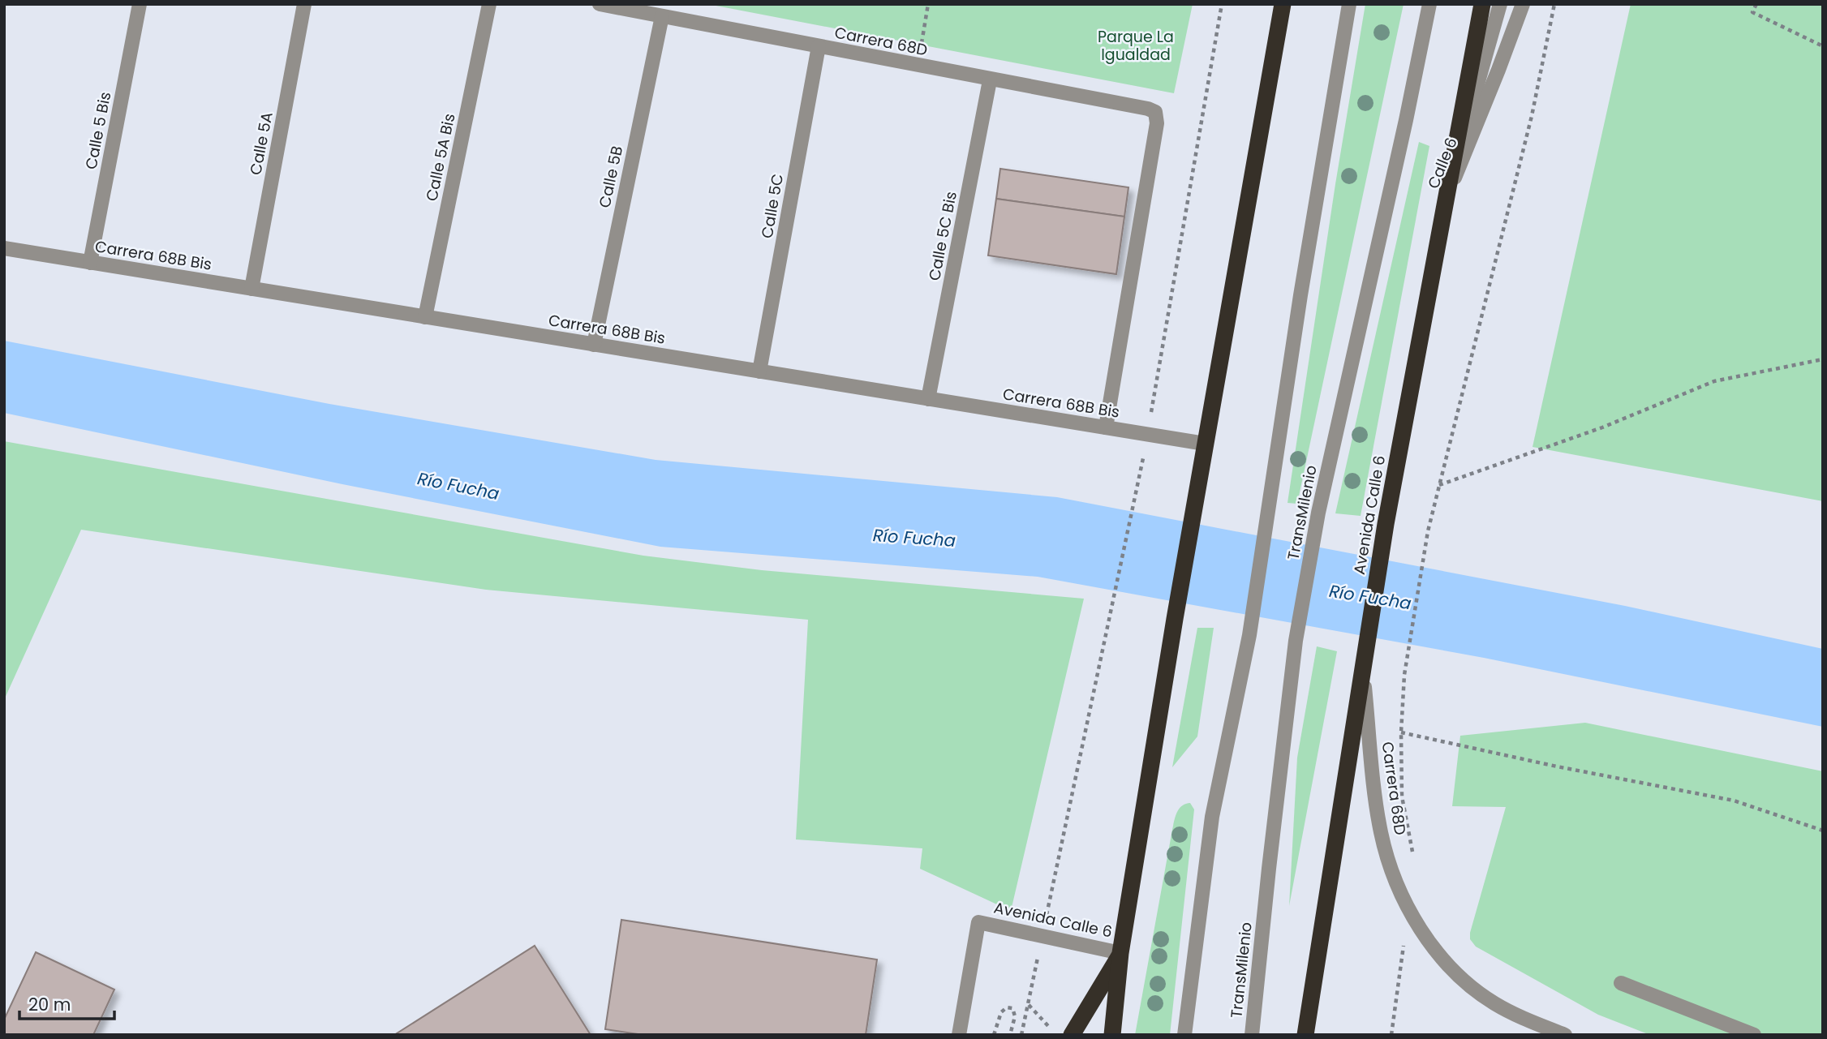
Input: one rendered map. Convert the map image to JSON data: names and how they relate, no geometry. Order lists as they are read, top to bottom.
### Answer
{
  "streets": {
    "highway": ["Avenida Calle 6"],
    "street": [
      "Carrera 68D",
      "Calle 5 Bis",
      "Calle 5A",
      "Calle 5A Bis",
      "Calle 6",
      "Calle 5B",
      "Calle 5C",
      "Calle 5C Bis",
      "Carrera 68B Bis",
      "TransMilenio"
    ]
  },
  "crossings": [
    ["Carrera 68D", "Calle 5B"],
    ["Carrera 68D", "Calle 5C"],
    ["Carrera 68D", "Calle 5C Bis"],
    ["Carrera 68D", "Carrera 68B Bis"],
    ["Carrera 68D", "Avenida Calle 6"],
    ["Calle 5 Bis", "Carrera 68B Bis"],
    ["Calle 5A", "Carrera 68B Bis"],
    ["Calle 5A Bis", "Carrera 68B Bis"],
    ["Calle 6", "Avenida Calle 6"],
    ["Calle 5B", "Carrera 68B Bis"],
    ["Calle 5C", "Carrera 68B Bis"],
    ["Calle 5C Bis", "Carrera 68B Bis"],
    ["Carrera 68B Bis", "Avenida Calle 6"]
  ],
  "water": ["Río Fucha"],
  "parks": ["Parque La Igualdad"],
  "scale_bar": "20 m"
}
